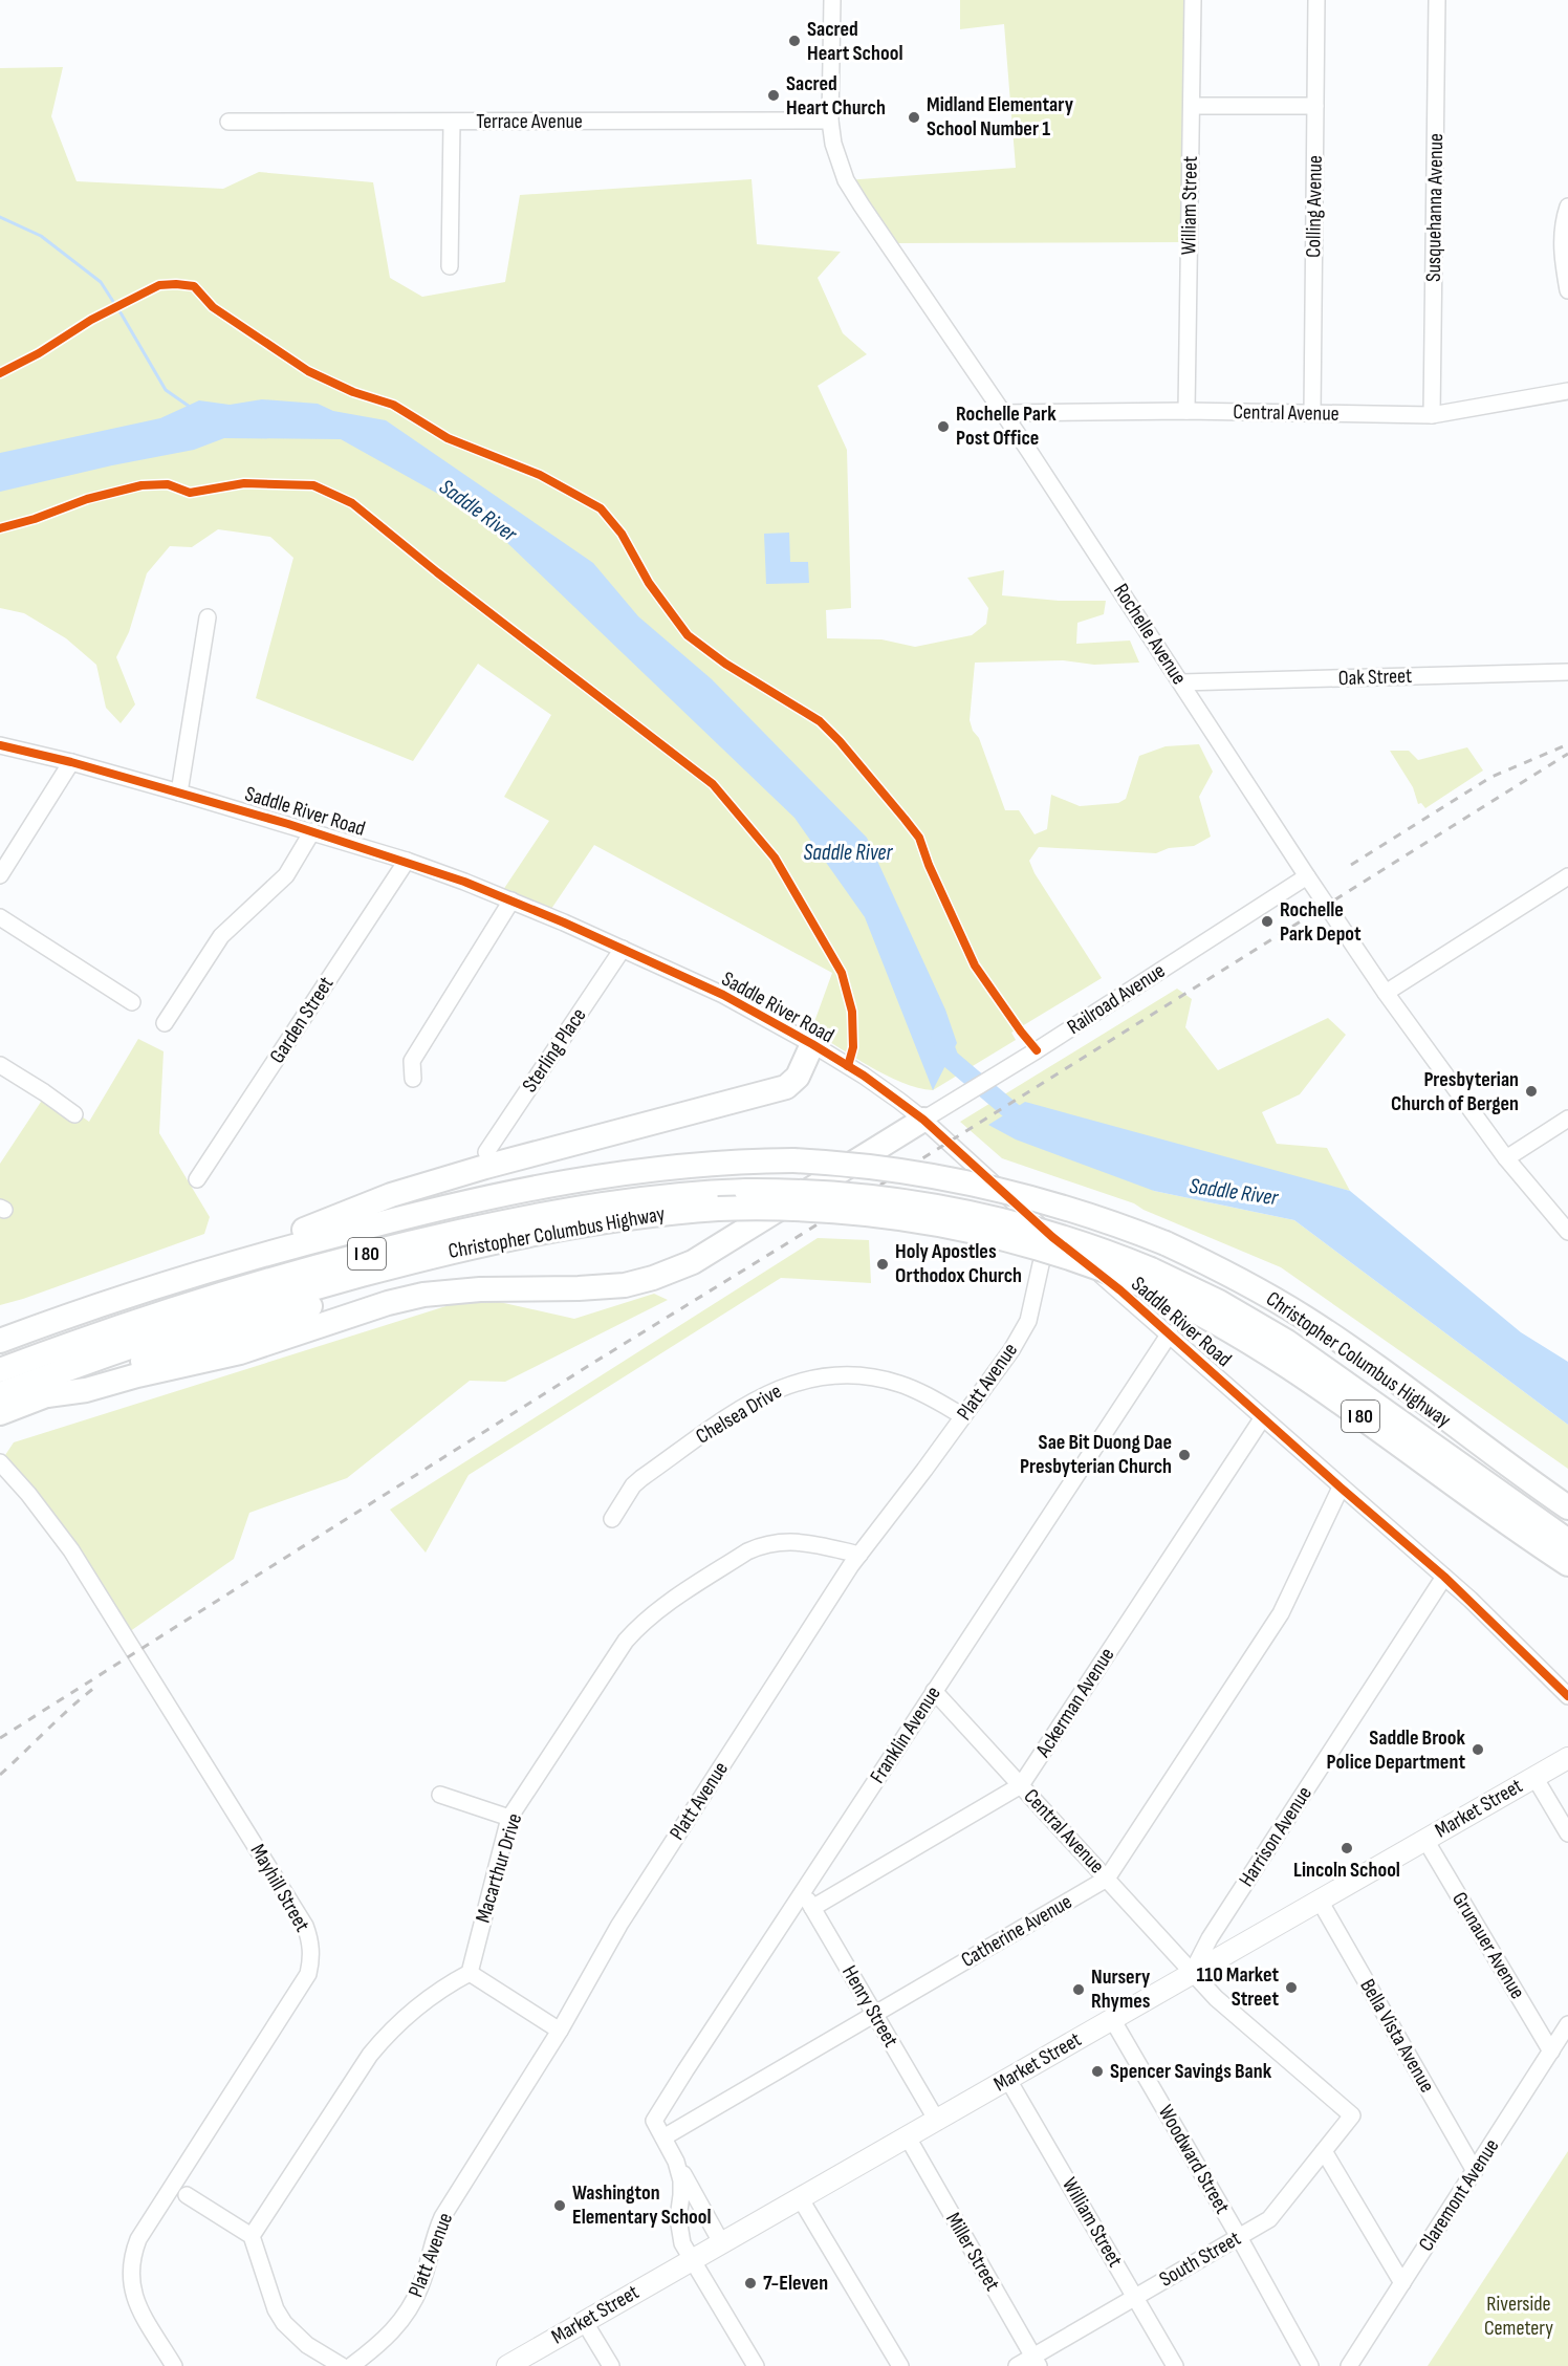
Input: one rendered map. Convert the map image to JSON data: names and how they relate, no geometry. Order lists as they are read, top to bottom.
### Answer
{
  "streets": {
    "highway": ["Christopher Columbus Highway", "I 80"],
    "main road": ["Market Street"],
    "street": [
      "Terrace Avenue",
      "William Street",
      "Colling Avenue",
      "Susquehanna Avenue",
      "Central Avenue",
      "Rochelle Avenue",
      "Oak Street",
      "Saddle River Road",
      "Railroad Avenue",
      "Garden Street",
      "Sterling Place",
      "Platt Avenue",
      "Chelsea Drive",
      "Ackerman Avenue",
      "Franklin Avenue",
      "Harrison Avenue",
      "Macarthur Drive",
      "Mayhill Street",
      "Catherine Avenue",
      "Grunauer Avenue",
      "Henry Street",
      "Bella Vista Avenue",
      "Woodward Street",
      "Claremont Avenue",
      "Miller Street",
      "South Street"
    ]
  },
  "crossings": [
    ["Terrace Avenue", "Rochelle Avenue"],
    ["William Street", "Central Avenue"],
    ["William Street", "Market Street"],
    ["William Street", "South Street"],
    ["Colling Avenue", "Central Avenue"],
    ["Susquehanna Avenue", "Central Avenue"],
    ["Central Avenue", "Rochelle Avenue"],
    ["Central Avenue", "Ackerman Avenue"],
    ["Central Avenue", "Franklin Avenue"],
    ["Central Avenue", "Market Street"],
    ["Central Avenue", "Harrison Avenue"],
    ["Central Avenue", "Catherine Avenue"],
    ["Central Avenue", "South Street"],
    ["Rochelle Avenue", "Oak Street"],
    ["Rochelle Avenue", "Railroad Avenue"],
    ["Saddle River Road", "Railroad Avenue"],
    ["Saddle River Road", "Garden Street"],
    ["Saddle River Road", "Sterling Place"],
    ["Saddle River Road", "Platt Avenue"],
    ["Saddle River Road", "Ackerman Avenue"],
    ["Saddle River Road", "Franklin Avenue"],
    ["Saddle River Road", "Harrison Avenue"],
    ["Saddle River Road", "Catherine Avenue"],
    ["Platt Avenue", "Chelsea Drive"],
    ["Platt Avenue", "Macarthur Drive"],
    ["Ackerman Avenue", "Henry Street"],
    ["Franklin Avenue", "Catherine Avenue"],
    ["Franklin Avenue", "Henry Street"],
    ["Market Street", "Harrison Avenue"],
    ["Market Street", "Grunauer Avenue"],
    ["Market Street", "Henry Street"],
    ["Market Street", "Bella Vista Avenue"],
    ["Market Street", "Woodward Street"],
    ["Market Street", "Miller Street"],
    ["Catherine Avenue", "Henry Street"],
    ["Grunauer Avenue", "Claremont Avenue"],
    ["Bella Vista Avenue", "Claremont Avenue"],
    ["Woodward Street", "South Street"],
    ["Miller Street", "South Street"]
  ],
  "water": ["Saddle River"],
  "parks": ["Riverside Cemetery"],
  "places": [
    "Sacred Heart School",
    "Sacred Heart Church",
    "Midland Elementary School Number 1",
    "Rochelle Park Post Office",
    "Rochelle Park Depot",
    "Presbyterian Church of Bergen",
    "Holy Apostles Orthodox Church",
    "Sae Bit Duong Dae Presbyterian Church",
    "Saddle Brook Police Department",
    "Lincoln School",
    "110 Market Street",
    "Nursery Rhymes",
    "Spencer Savings Bank",
    "Washington Elementary School",
    "7-Eleven"
  ]
}
